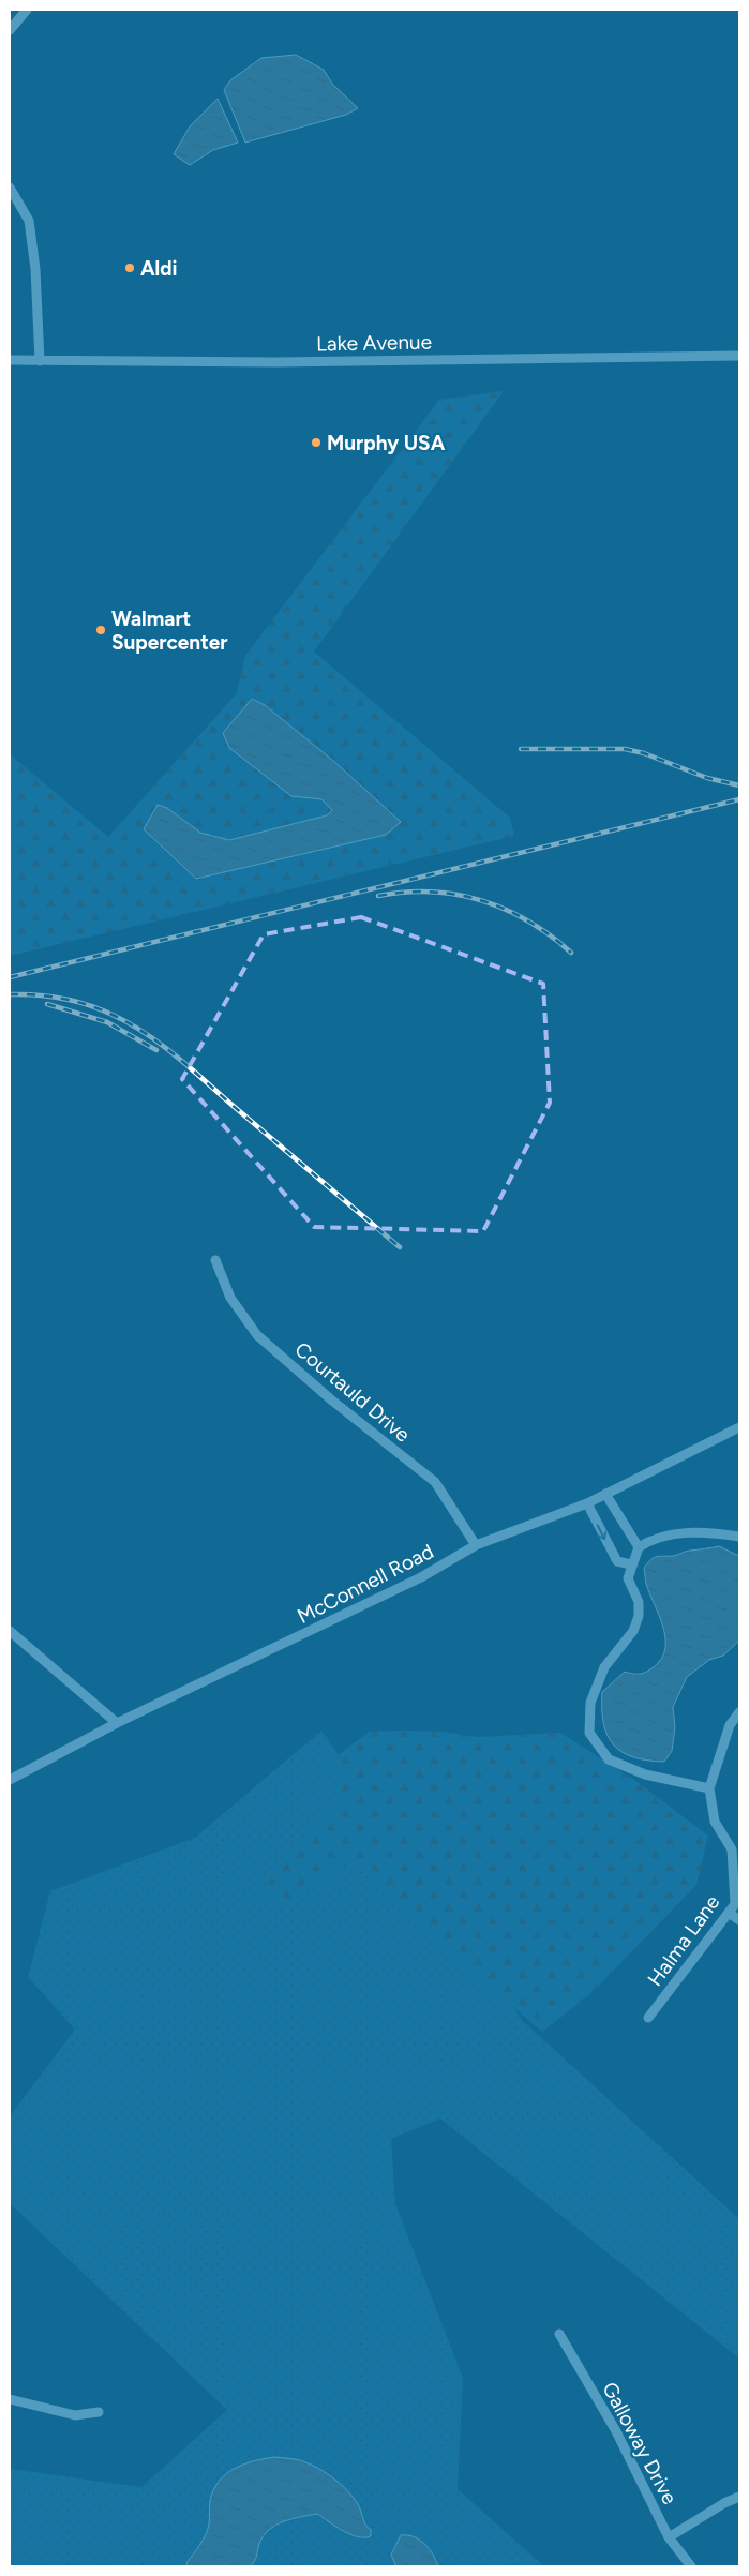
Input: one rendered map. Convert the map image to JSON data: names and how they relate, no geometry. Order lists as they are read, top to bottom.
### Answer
{
  "streets": {
    "street": [
      "Lake Avenue",
      "Courtauld Drive",
      "McConnell Road",
      "Halma Lane",
      "Galloway Drive"
    ]
  },
  "crossings": [
    ["Courtauld Drive", "McConnell Road"]
  ],
  "places": ["Aldi", "Murphy USA", "Walmart Supercenter"]
}
